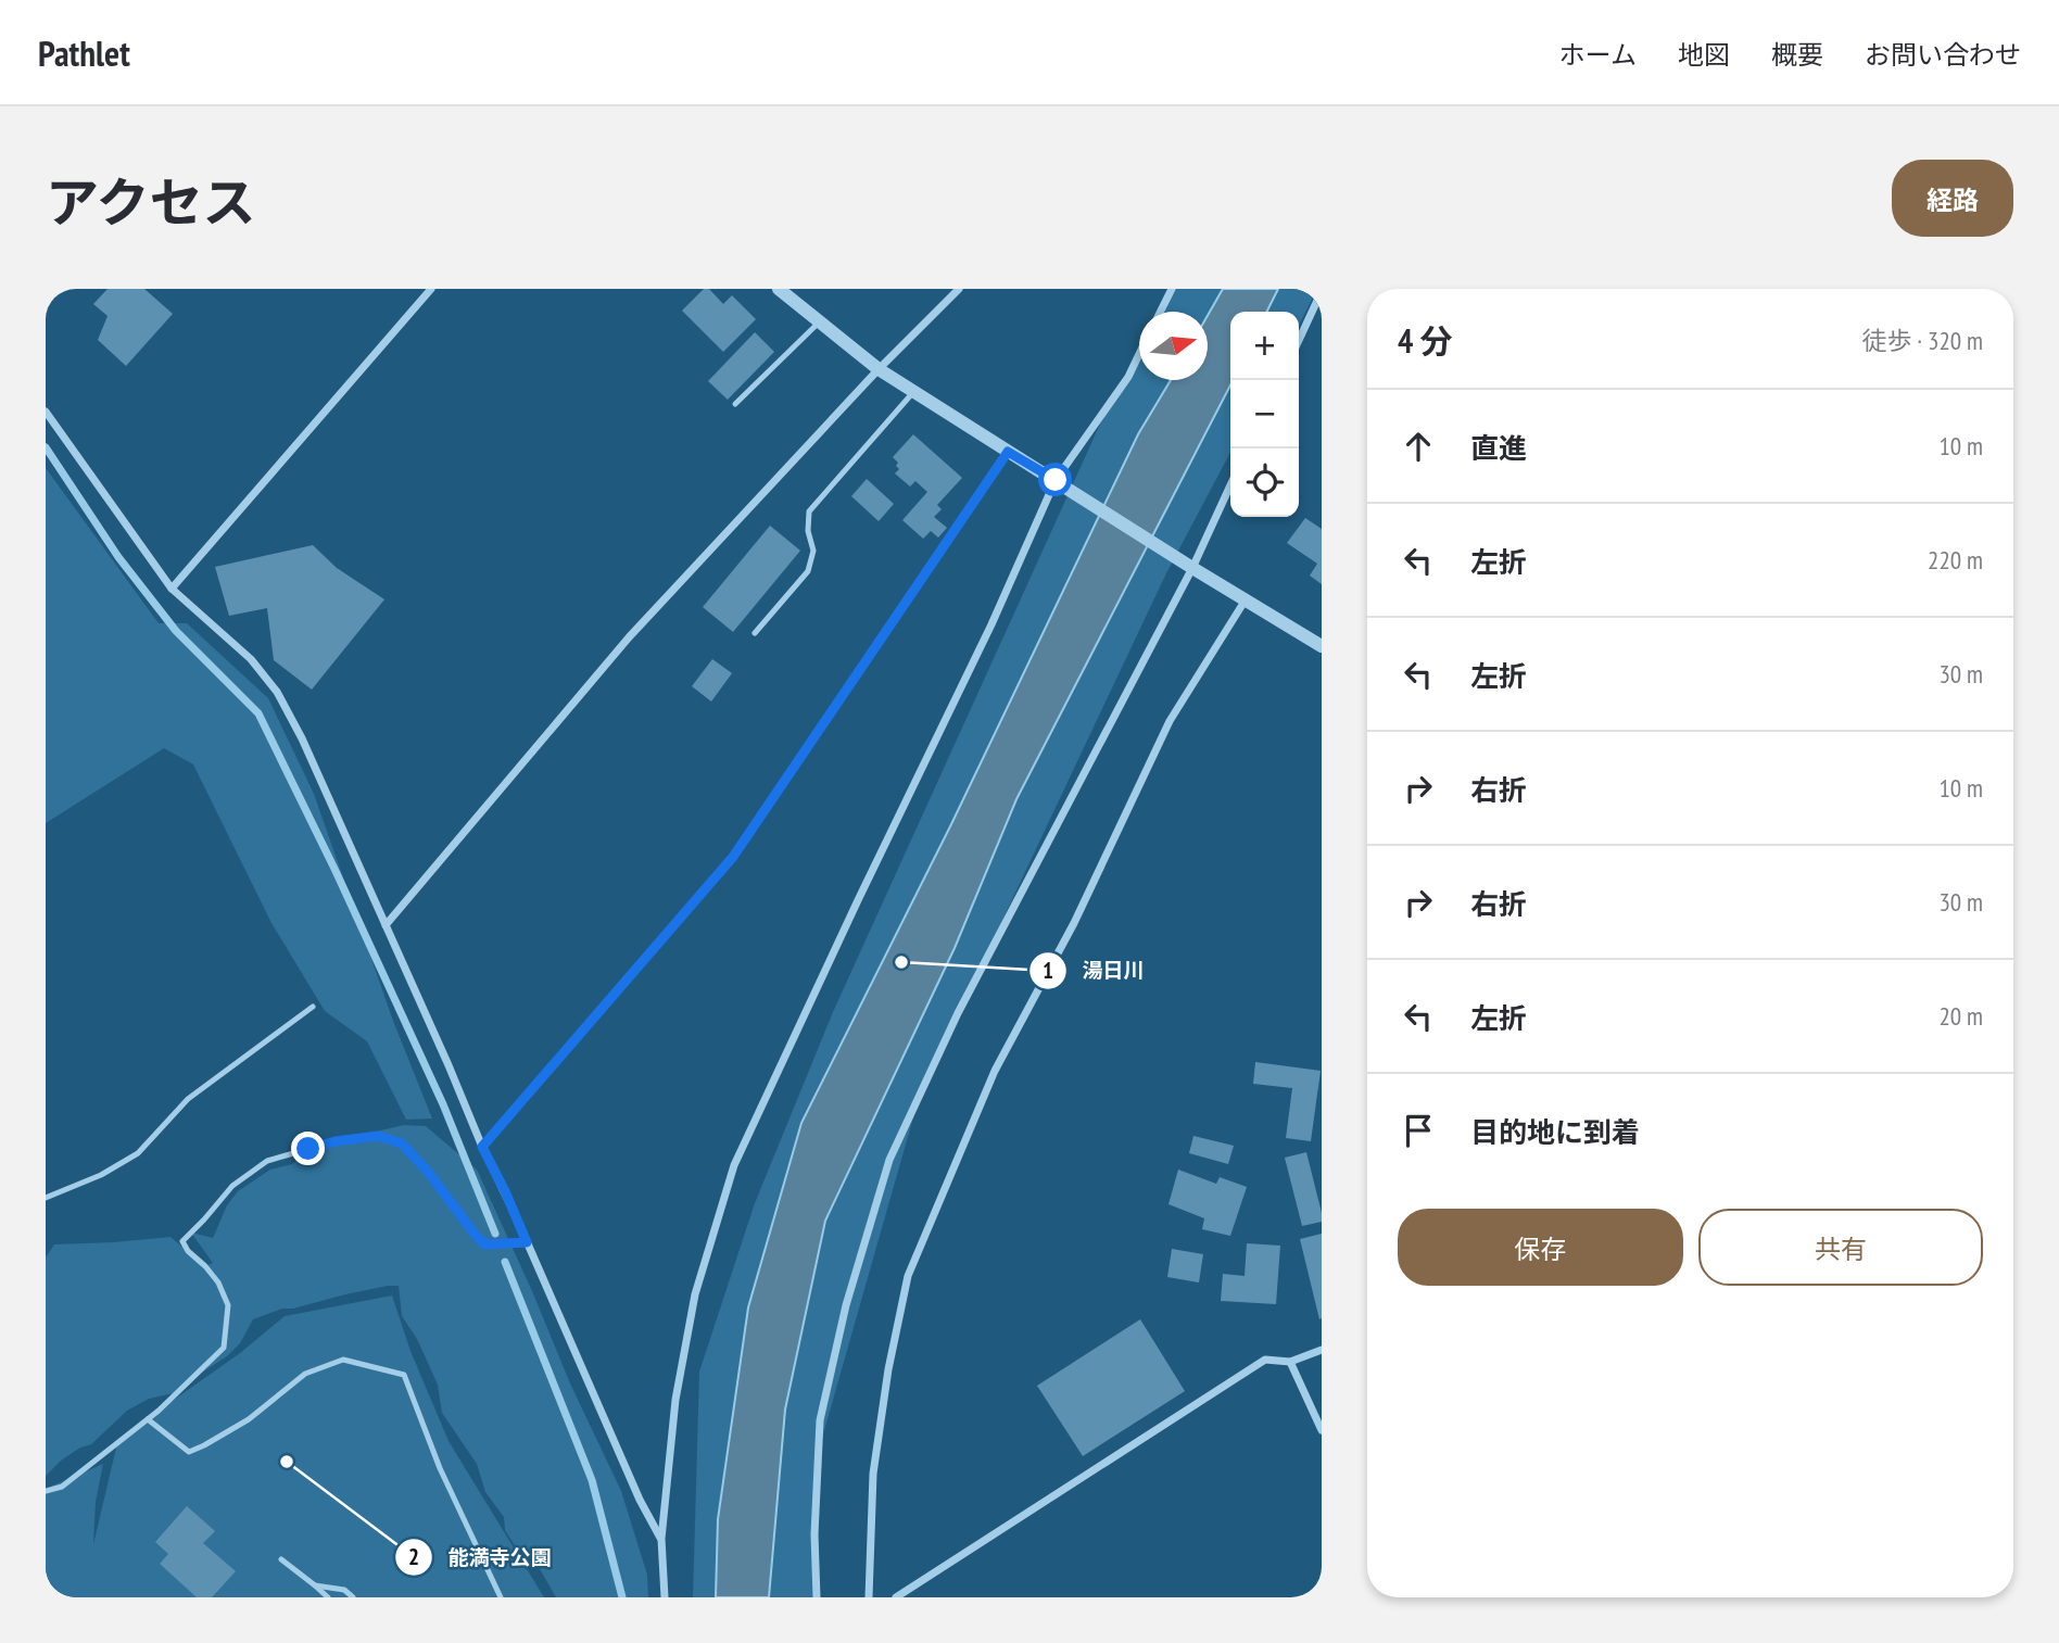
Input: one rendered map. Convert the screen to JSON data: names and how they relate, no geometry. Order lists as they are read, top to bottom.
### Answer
{
  "places": ["湯日川", "能満寺公園"],
  "north": "right",
  "page": {
    "header": "Pathlet",
    "nav": [
      "ホーム",
      "地図",
      "概要",
      "お問い合わせ"
    ],
    "title": "アクセス",
    "buttons": [
      "経路",
      ["保存", "共有"]
    ],
    "heading": ["4 分", "徒歩 · 320 m"],
    "map_buttons": ["+", "−"],
    "list": [
      ["直進", "10 m"],
      ["左折", "220 m"],
      ["左折", "30 m"],
      ["右折", "10 m"],
      ["右折", "30 m"],
      ["左折", "20 m"],
      "目的地に到着"
    ]
  }
}
